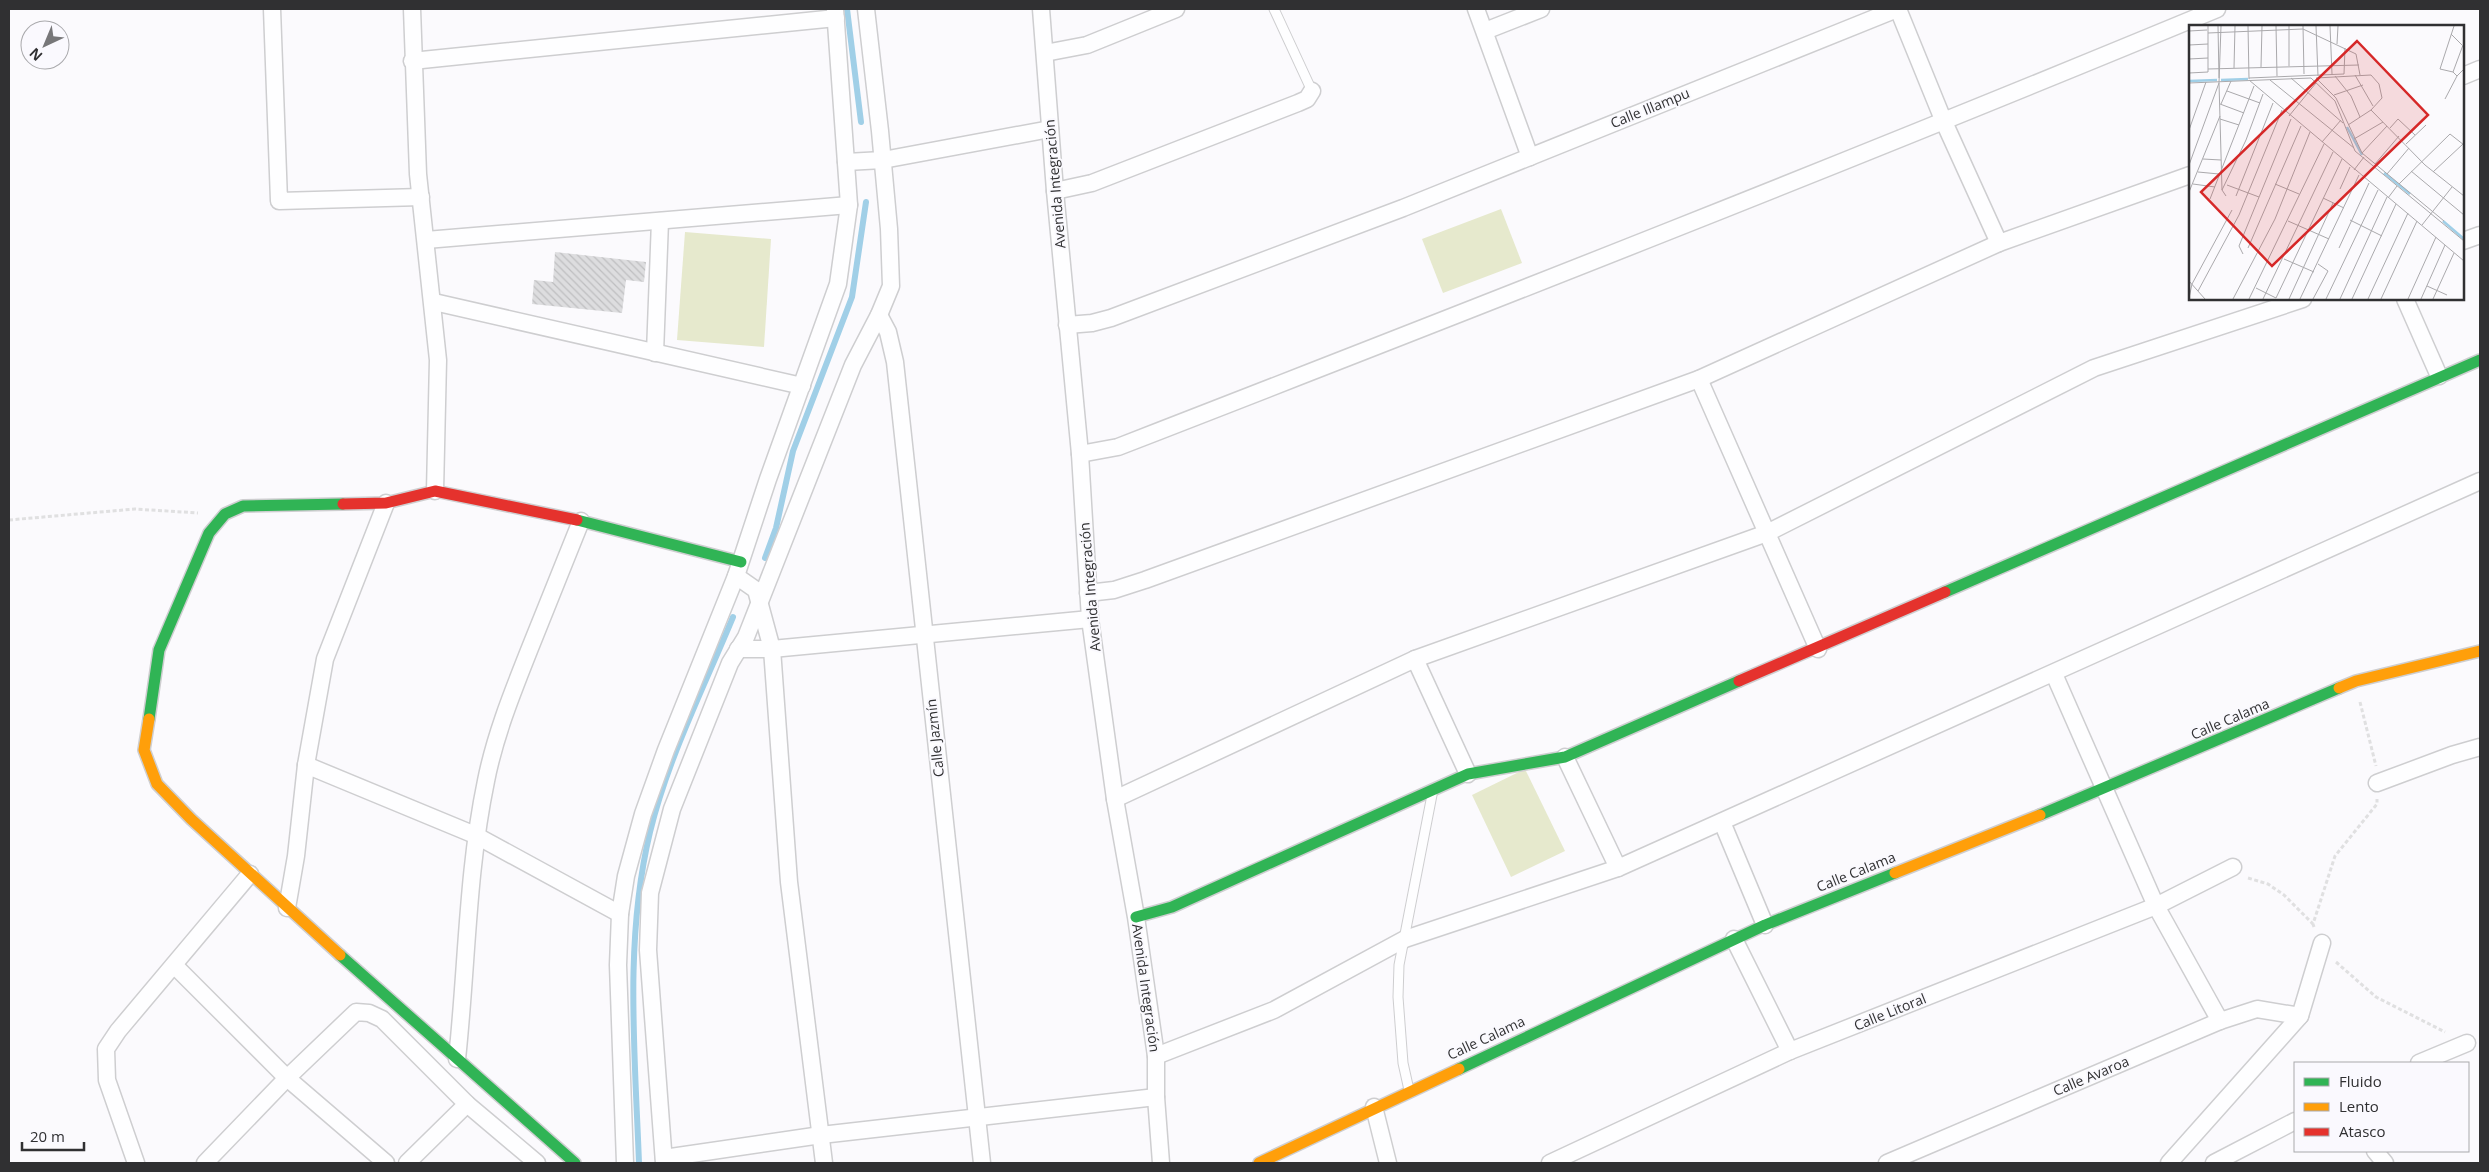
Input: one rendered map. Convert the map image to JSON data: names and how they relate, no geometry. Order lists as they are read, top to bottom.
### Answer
{
  "streets": {
    "street": [
      "Calle Illampu",
      "Avenida Integración",
      "Calle Calama",
      "Calle Jazmín",
      "Calle Litoral",
      "Calle Avaroa"
    ]
  },
  "crossings": [
    ["Calle Illampu", "Avenida Integración"]
  ],
  "legend": ["Fluido", "Lento", "Atasco"],
  "scale_bar": "20 m",
  "north": "bottom left"
}
